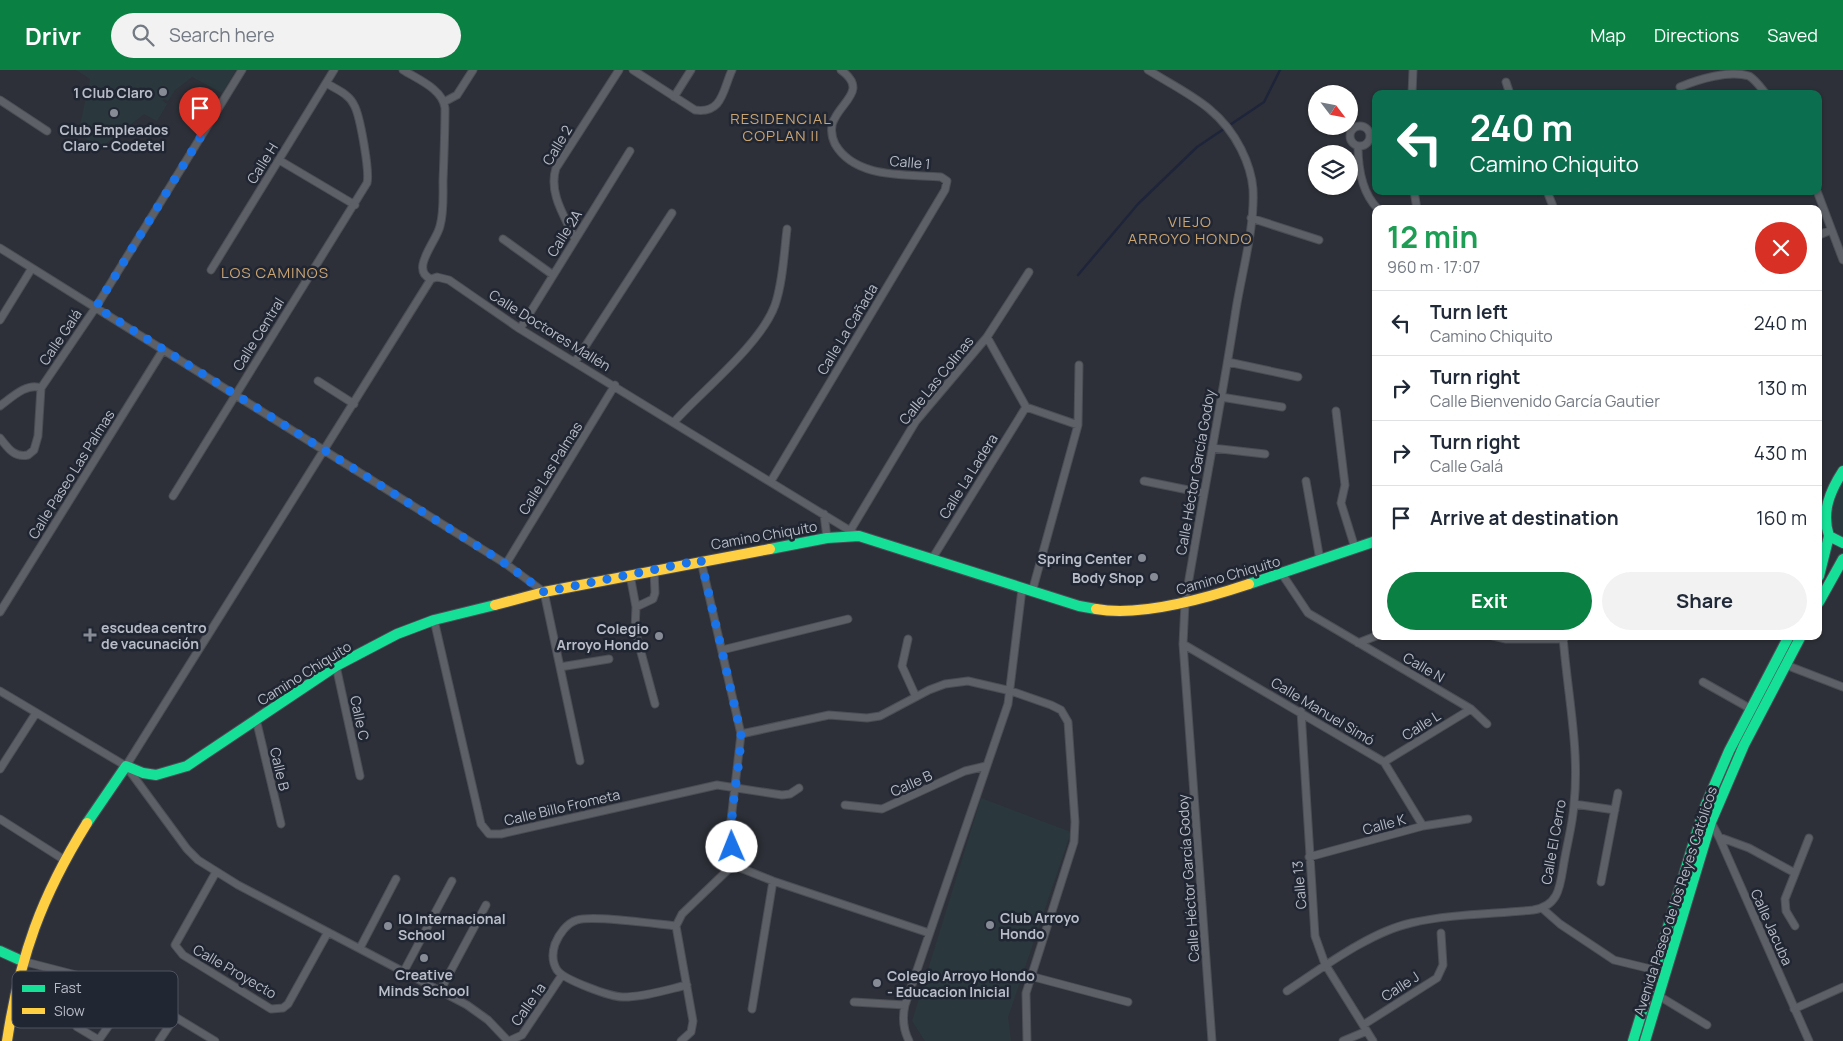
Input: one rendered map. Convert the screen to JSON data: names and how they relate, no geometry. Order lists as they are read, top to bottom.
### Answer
{
  "streets": {
    "main road": ["Camino Chiquito", "Avenida Paseo de los Reyes Católicos"],
    "street": [
      "Calle 2",
      "Calle 1",
      "Calle H",
      "Calle 2A",
      "Calle La Cañada",
      "Calle Doctores Mallén",
      "Calle Central",
      "Calle Galá",
      "Calle Las Colinas",
      "Calle Las Palmas",
      "Calle Héctor García Godoy",
      "Calle Paseo Las Palmas",
      "Calle La Ladera",
      "Calle N",
      "Calle Manuel Simó",
      "Calle C",
      "Calle L",
      "Calle B",
      "Calle Billo Frometa",
      "Calle K",
      "Calle El Cerro",
      "Calle 13",
      "Calle Jacuba",
      "Calle Proyecto",
      "Calle J",
      "Calle 1a"
    ]
  },
  "crossings": [
    ["Calle 2", "Calle 2A"],
    ["Calle 1", "Calle La Cañada"],
    ["Calle H", "Calle Central"],
    ["Calle 2A", "Calle Doctores Mallén"],
    ["Calle La Cañada", "Calle Doctores Mallén"],
    ["Calle Doctores Mallén", "Calle Las Colinas"],
    ["Calle Doctores Mallén", "Calle Las Palmas"],
    ["Calle Doctores Mallén", "Camino Chiquito"],
    ["Calle Las Colinas", "Camino Chiquito"],
    ["Calle Héctor García Godoy", "Camino Chiquito"],
    ["Calle Héctor García Godoy", "Calle Manuel Simó"],
    ["Calle La Ladera", "Camino Chiquito"],
    ["Camino Chiquito", "Calle N"],
    ["Camino Chiquito", "Calle C"],
    ["Camino Chiquito", "Calle B"],
    ["Camino Chiquito", "Calle Billo Frometa"],
    ["Calle N", "Calle L"],
    ["Calle Manuel Simó", "Calle L"],
    ["Calle Manuel Simó", "Calle K"],
    ["Calle Manuel Simó", "Calle 13"],
    ["Calle K", "Calle 13"],
    ["Calle 13", "Calle J"],
    ["Avenida Paseo de los Reyes Católicos", "Calle Jacuba"]
  ],
  "districts": ["RESIDENCIAL COPLAN II", "VIEJO ARROYO HONDO", "LOS CAMINOS"],
  "places": {
    "other": [
      "1 Club Claro",
      "Club Empleados Claro - Codetel",
      "Spring Center",
      "Body Shop",
      "Colegio Arroyo Hondo",
      "Club Arroyo Hondo",
      "IQ Internacional School",
      "Creative Minds School",
      "Colegio Arroyo Hondo - Educacion Inicial"
    ],
    "health": ["escudea centro de vacunación"]
  },
  "legend": ["Fast", "Slow"],
  "north": "bottom right",
  "page": {
    "header": "Drivr",
    "search": "Search here",
    "nav": ["Map", "Directions", "Saved"],
    "turn": ["240 m", "Camino Chiquito"],
    "heading": ["12 min", "960 m · 17:07"],
    "list": [
      {
        "name": "Turn left",
        "note": "Camino Chiquito",
        "value": "240 m"
      },
      {
        "name": "Turn right",
        "note": "Calle Bienvenido García Gautier",
        "value": "130 m"
      },
      {
        "name": "Turn right",
        "note": "Calle Galá",
        "value": "430 m"
      },
      {
        "name": "Arrive at destination",
        "value": "160 m"
      }
    ],
    "buttons": ["Exit", "Share"]
  }
}
